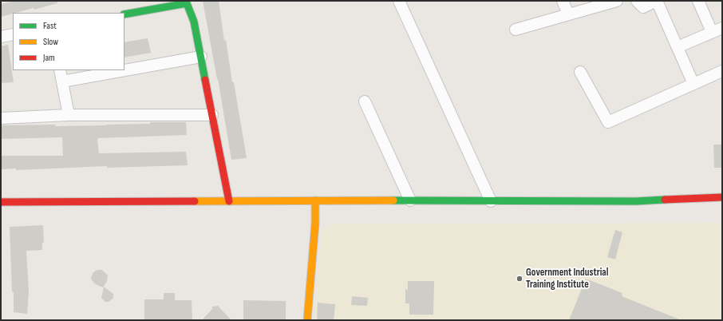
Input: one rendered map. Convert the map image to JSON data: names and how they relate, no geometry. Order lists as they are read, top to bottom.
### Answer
{
  "places": ["Government Industrial Training Institute"],
  "legend": ["Fast", "Slow", "Jam"]
}
